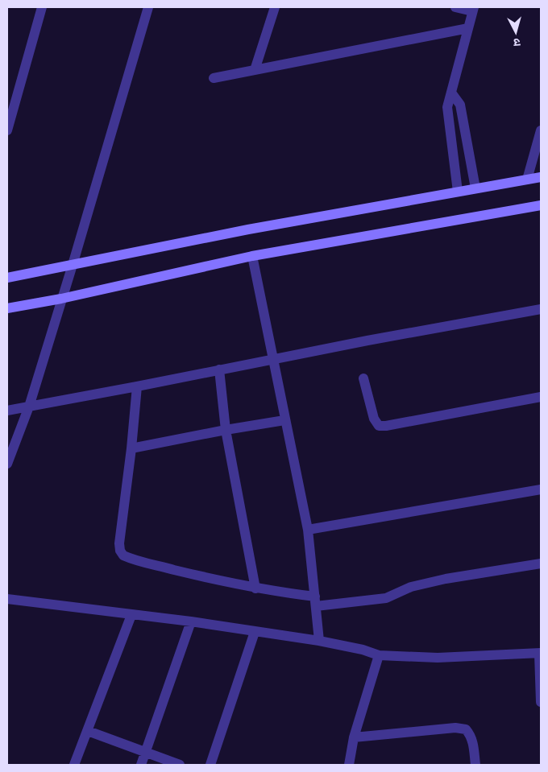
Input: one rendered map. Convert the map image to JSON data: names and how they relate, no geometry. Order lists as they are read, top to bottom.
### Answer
{
  "north": "bottom"
}
